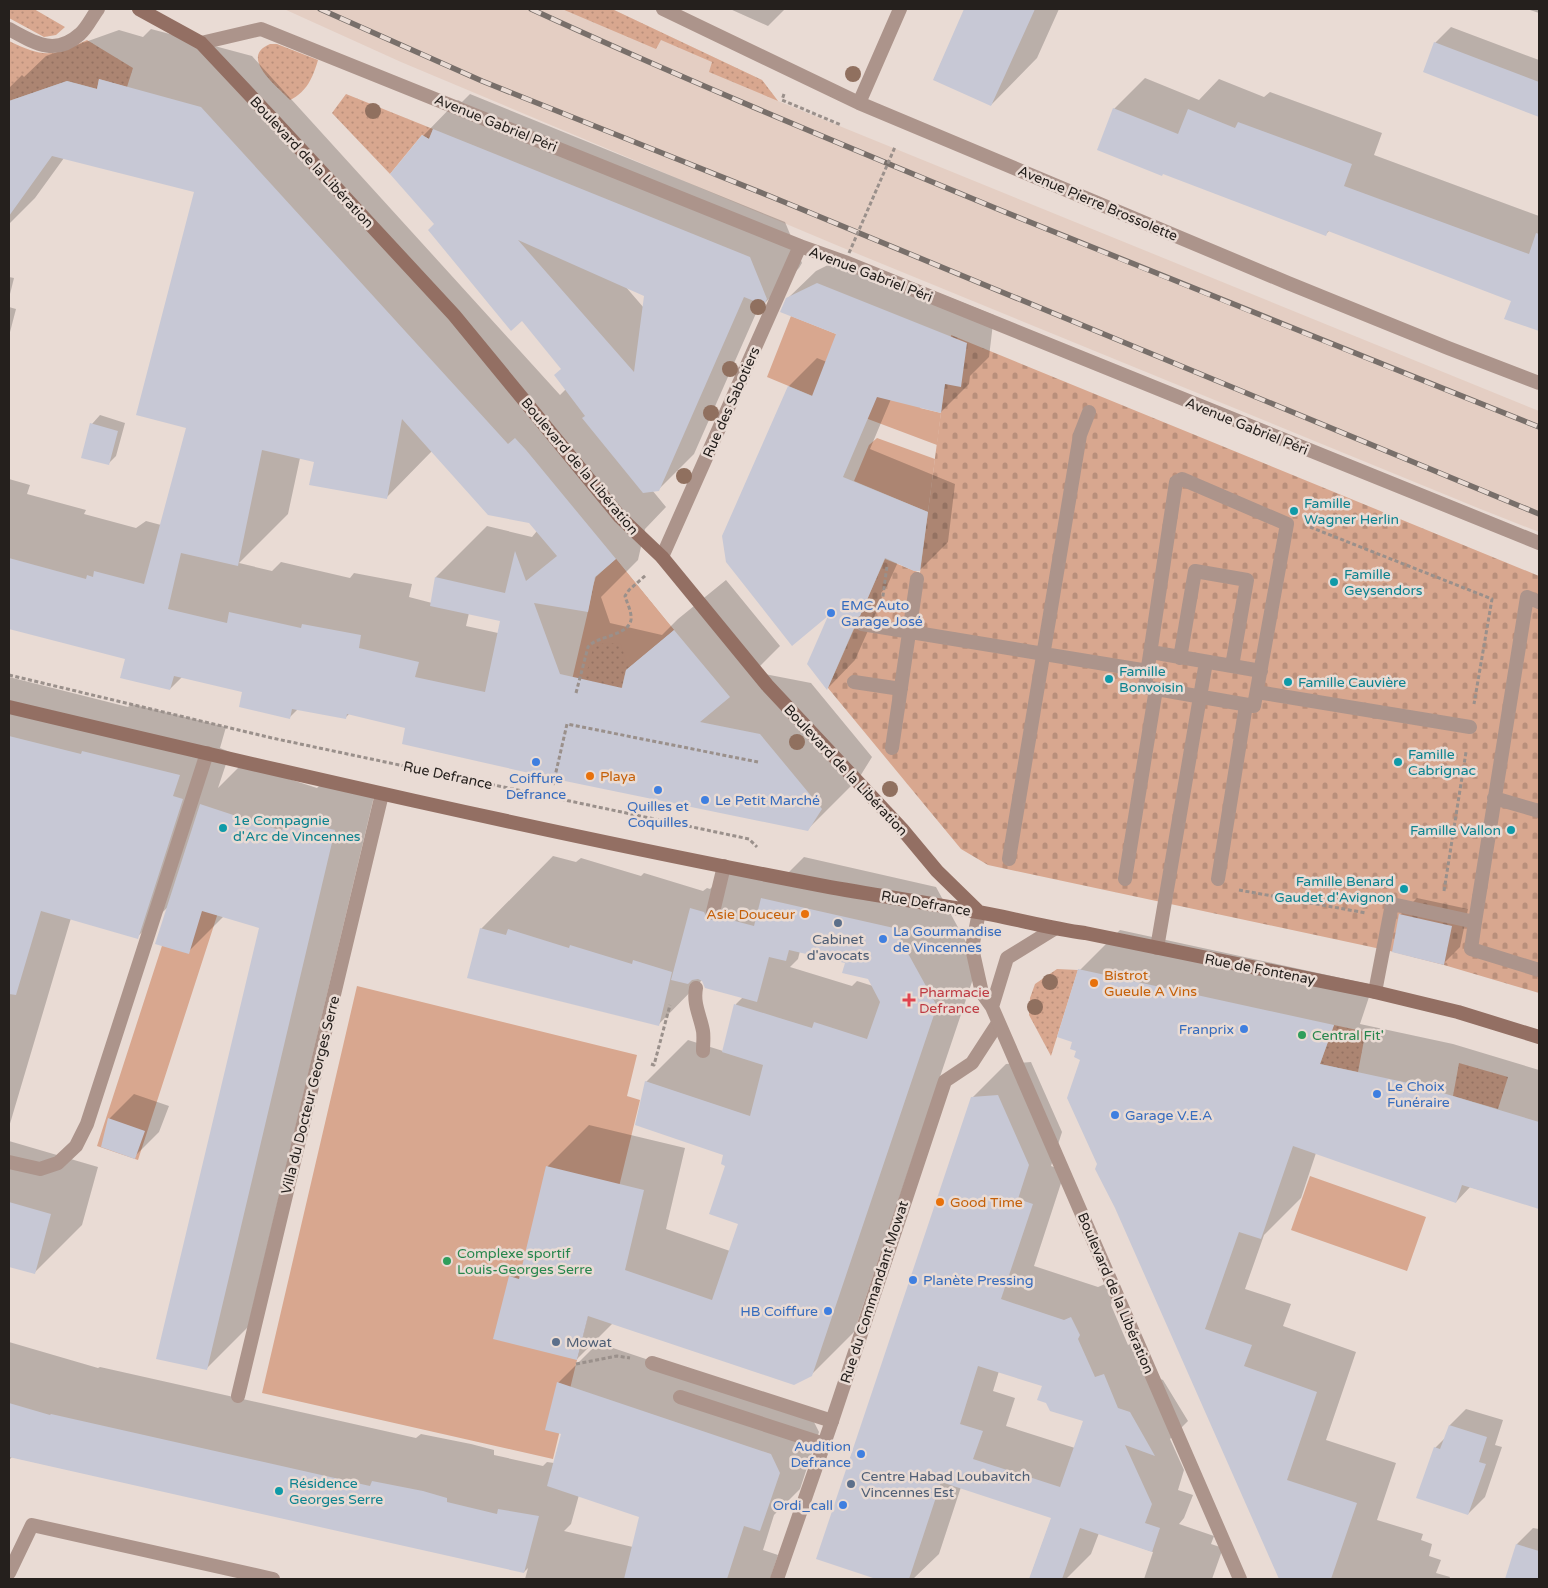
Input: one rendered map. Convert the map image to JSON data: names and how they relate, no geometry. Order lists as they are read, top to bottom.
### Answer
{
  "streets": {
    "main road": ["Boulevard de la Libération", "Rue Defrance", "Rue de Fontenay"],
    "street": [
      "Avenue Gabriel Péri",
      "Avenue Pierre Brossolette",
      "Rue des Sabotiers",
      "Villa du Docteur Georges Serre",
      "Rue du Commandant Mowat"
    ]
  },
  "crossings": [
    ["Avenue Gabriel Péri", "Boulevard de la Libération"],
    ["Avenue Gabriel Péri", "Rue des Sabotiers"],
    ["Boulevard de la Libération", "Rue des Sabotiers"],
    ["Boulevard de la Libération", "Rue Defrance"],
    ["Boulevard de la Libération", "Rue de Fontenay"],
    ["Boulevard de la Libération", "Rue du Commandant Mowat"],
    ["Rue Defrance", "Rue de Fontenay"],
    ["Rue Defrance", "Villa du Docteur Georges Serre"]
  ],
  "places": {
    "other": [
      "Famille Wagner Herlin",
      "Famille Geysendors",
      "EMC Auto Garage José",
      "Famille Bonvoisin",
      "Famille Cauvière",
      "Coiffure Defrance",
      "Famille Cabrignac",
      "Playa",
      "Quilles et Coquilles",
      "Le Petit Marché",
      "1e Compagnie d'Arc de Vincennes",
      "Famille Vallon",
      "Famille Benard Gaudet d'Avignon",
      "Asie Douceur",
      "Cabinet d'avocats",
      "La Gourmandise de Vincennes",
      "Bistrot Gueule A Vins",
      "Franprix",
      "Central Fit'",
      "Le Choix Funéraire",
      "Garage V.E.A",
      "Good Time",
      "Complexe sportif Louis-Georges Serre",
      "Planète Pressing",
      "HB Coiffure",
      "Mowat",
      "Audition Defrance",
      "Centre Habad Loubavitch Vincennes Est",
      "Résidence Georges Serre",
      "Ordi_call"
    ],
    "health": ["Pharmacie Defrance"]
  }
}
